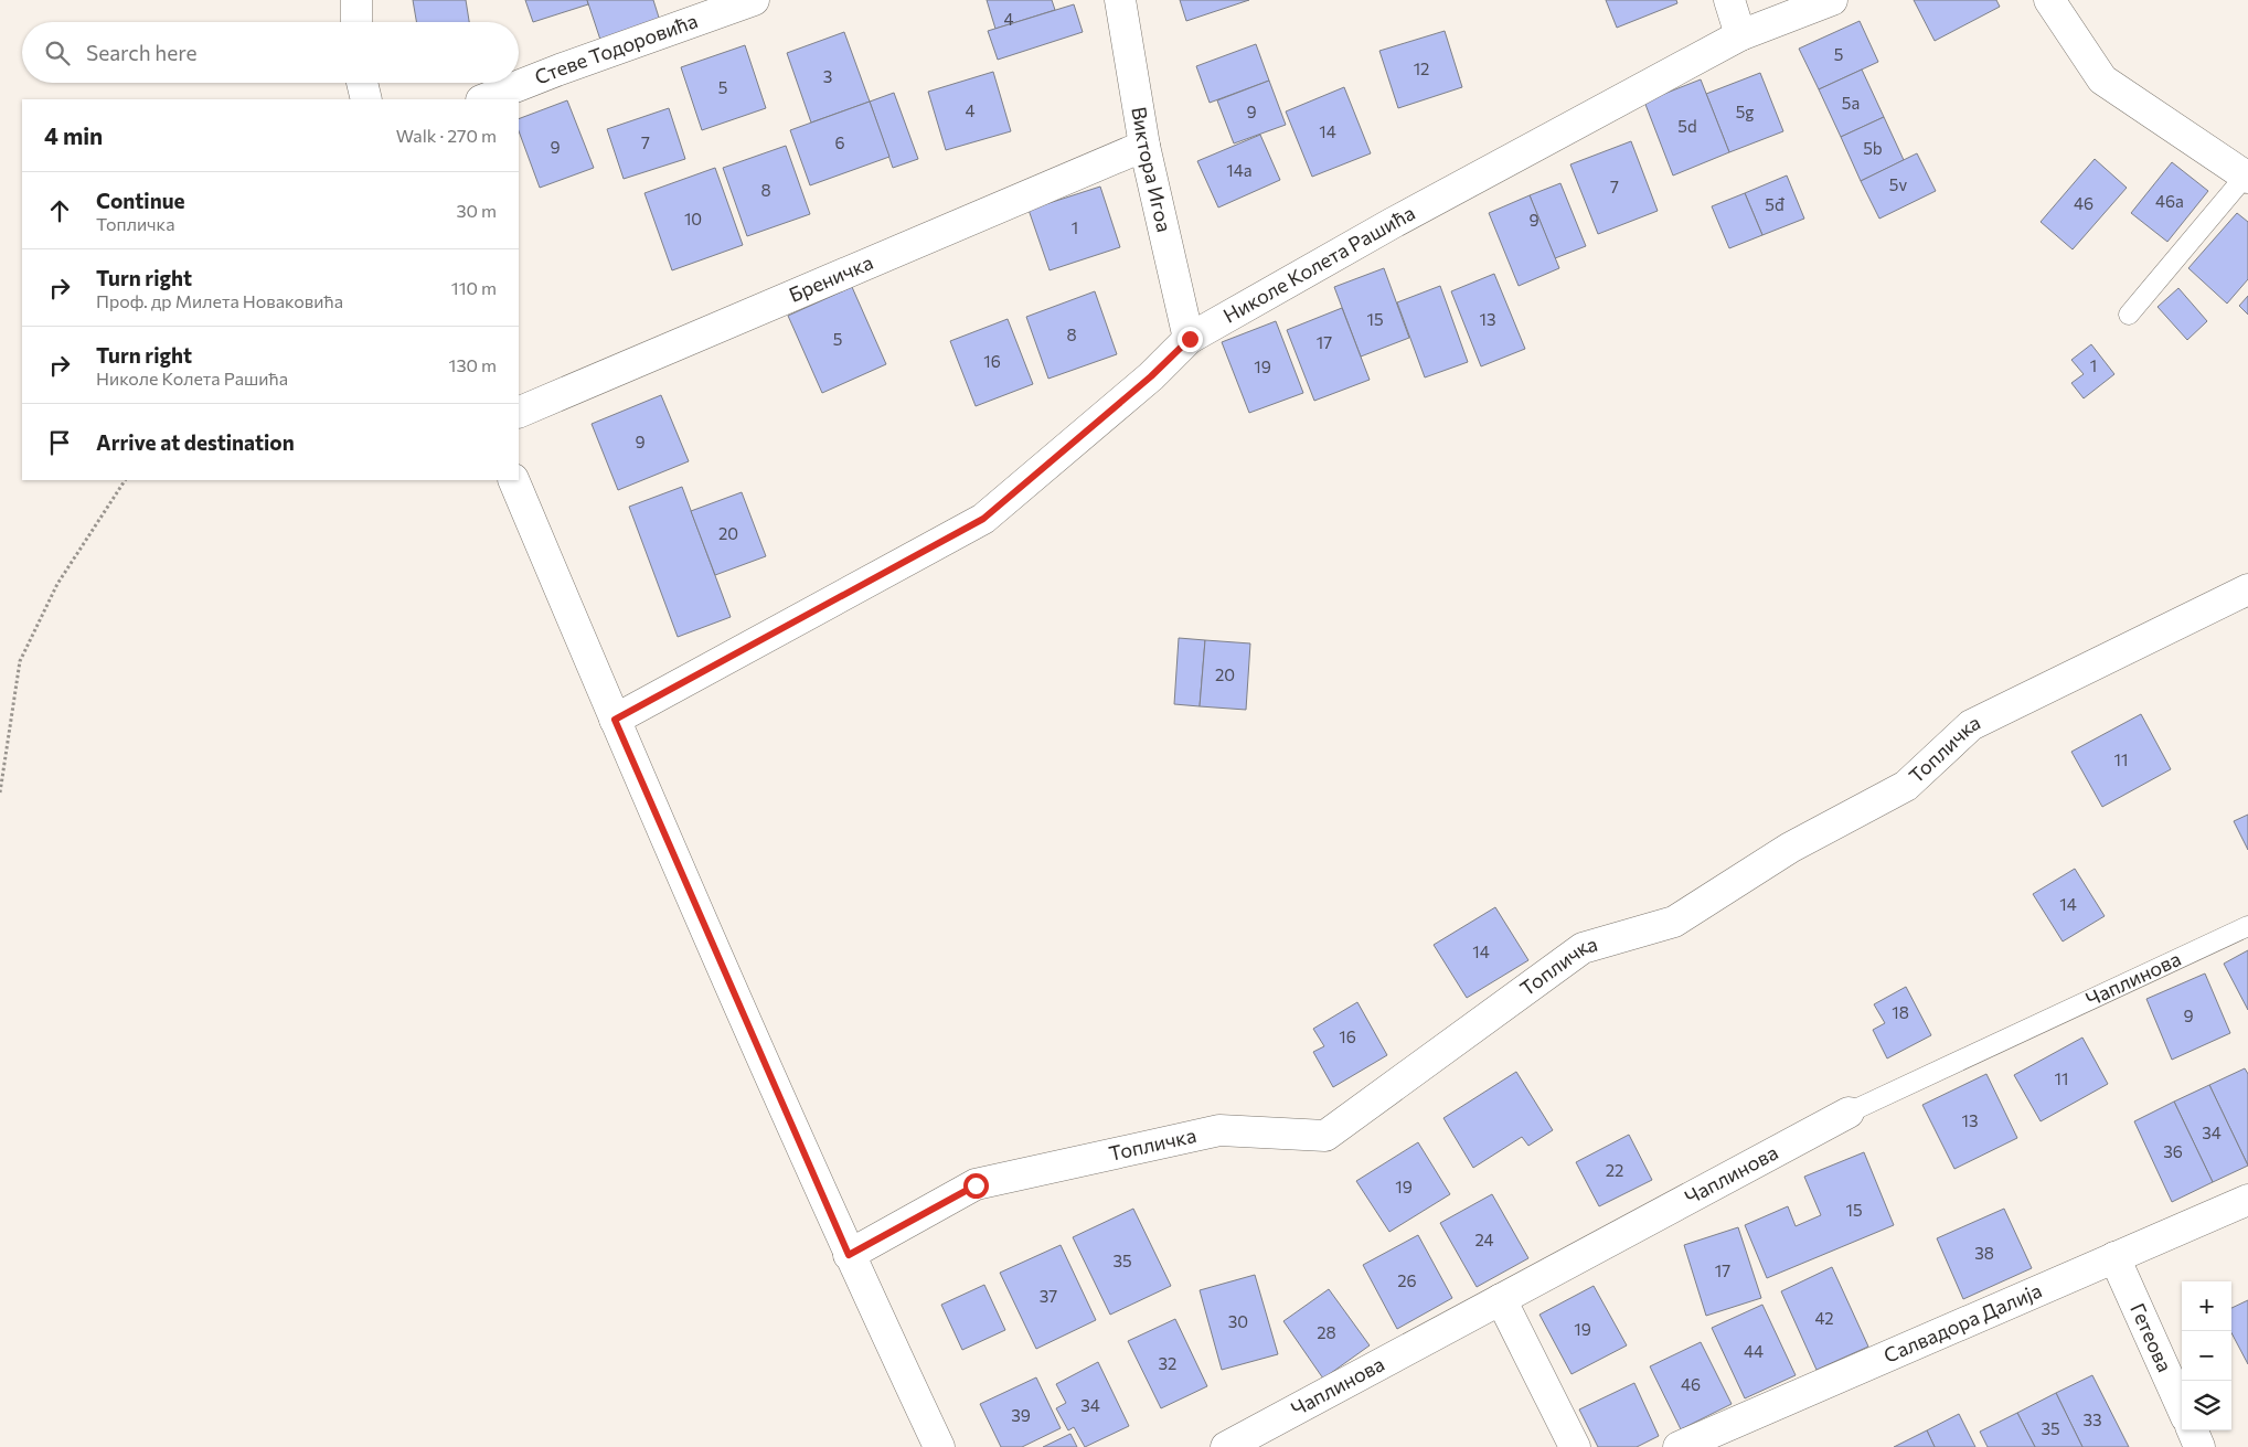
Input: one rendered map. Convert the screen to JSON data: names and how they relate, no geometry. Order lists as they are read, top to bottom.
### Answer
{
  "streets": {
    "street": [
      "Стеве Тодоровића",
      "Виктора Игоа",
      "Николе Колета Рашића",
      "Бреничка",
      "Топличка",
      "Чаплинова",
      "Салвадора Далија",
      "Гетеова"
    ]
  },
  "crossings": [
    ["Виктора Игоа", "Николе Колета Рашића"],
    ["Виктора Игоа", "Бреничка"],
    ["Салвадора Далија", "Гетеова"]
  ],
  "house_numbers": [
    "4",
    "5",
    "12",
    "3",
    "5",
    "5a",
    "4",
    "9",
    "5g",
    "5d",
    "14",
    "7",
    "6",
    "9",
    "5b",
    "14a",
    "5v",
    "7",
    "8",
    "46a",
    "46",
    "5đ",
    "10",
    "9",
    "1",
    "15",
    "13",
    "8",
    "5",
    "17",
    "16",
    "1",
    "19",
    "9",
    "20",
    "20",
    "11",
    "14",
    "14",
    "18",
    "9",
    "16",
    "11",
    "13",
    "34",
    "36",
    "22",
    "19",
    "15",
    "24",
    "38",
    "35",
    "17",
    "26",
    "37",
    "42",
    "30",
    "19",
    "28",
    "44",
    "32",
    "46",
    "34",
    "39",
    "33",
    "35"
  ],
  "page": {
    "search": "Search here",
    "heading": ["4 min", "Walk · 270 m"],
    "list": [
      ["Continue", "Топличка", "30 m"],
      ["Turn right", "Проф. др Милета Новаковића", "110 m"],
      ["Turn right", "Николе Колета Рашића", "130 m"],
      "Arrive at destination"
    ],
    "map_buttons": ["+", "−"]
  }
}
